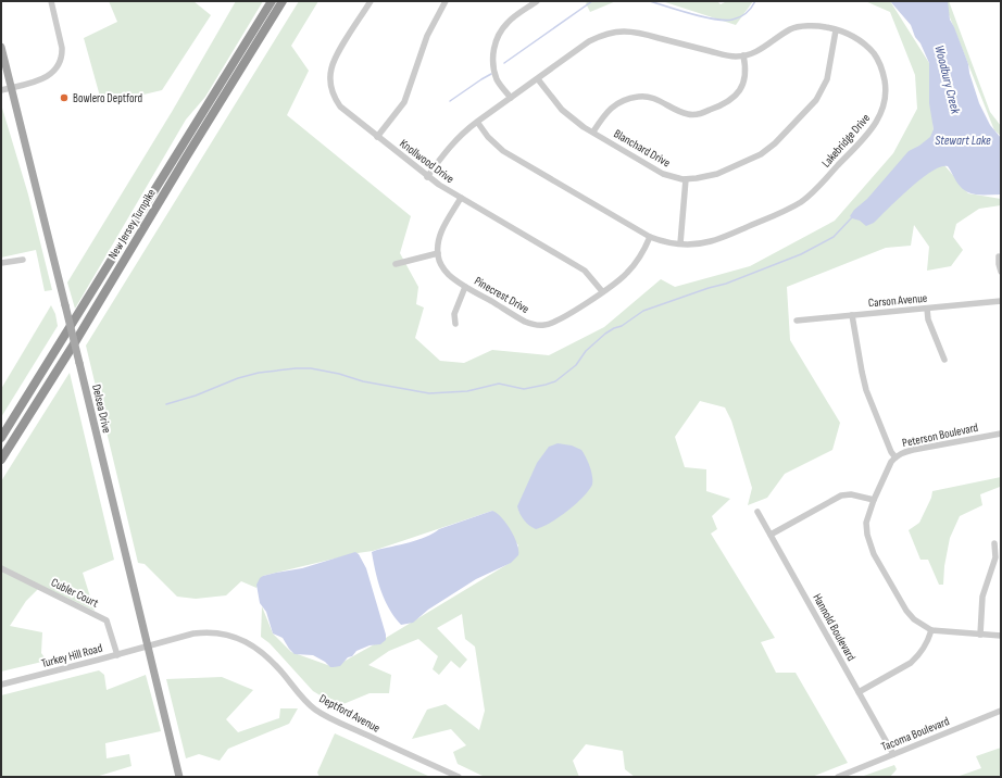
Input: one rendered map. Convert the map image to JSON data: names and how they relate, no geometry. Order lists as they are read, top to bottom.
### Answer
{
  "streets": {
    "highway": ["New Jersey Turnpike"],
    "main road": ["Delsea Drive"],
    "street": [
      "Lakebridge Drive",
      "Blanchard Drive",
      "Knollwood Drive",
      "Pinecrest Drive",
      "Carson Avenue",
      "Peterson Boulevard",
      "Cubler Court",
      "Hannold Boulevard",
      "Turkey Hill Road",
      "Deptford Avenue",
      "Tacoma Boulevard"
    ]
  },
  "crossings": [
    ["Lakebridge Drive", "Blanchard Drive"],
    ["Lakebridge Drive", "Knollwood Drive"],
    ["Lakebridge Drive", "Pinecrest Drive"],
    ["Knollwood Drive", "Pinecrest Drive"],
    ["Delsea Drive", "Turkey Hill Road"],
    ["Delsea Drive", "Deptford Avenue"],
    ["Cubler Court", "Turkey Hill Road"],
    ["Hannold Boulevard", "Tacoma Boulevard"],
    ["Turkey Hill Road", "Deptford Avenue"]
  ],
  "water": ["Woodbury Creek", "Stewart Lake"],
  "places": ["Bowlero Deptford"]
}
